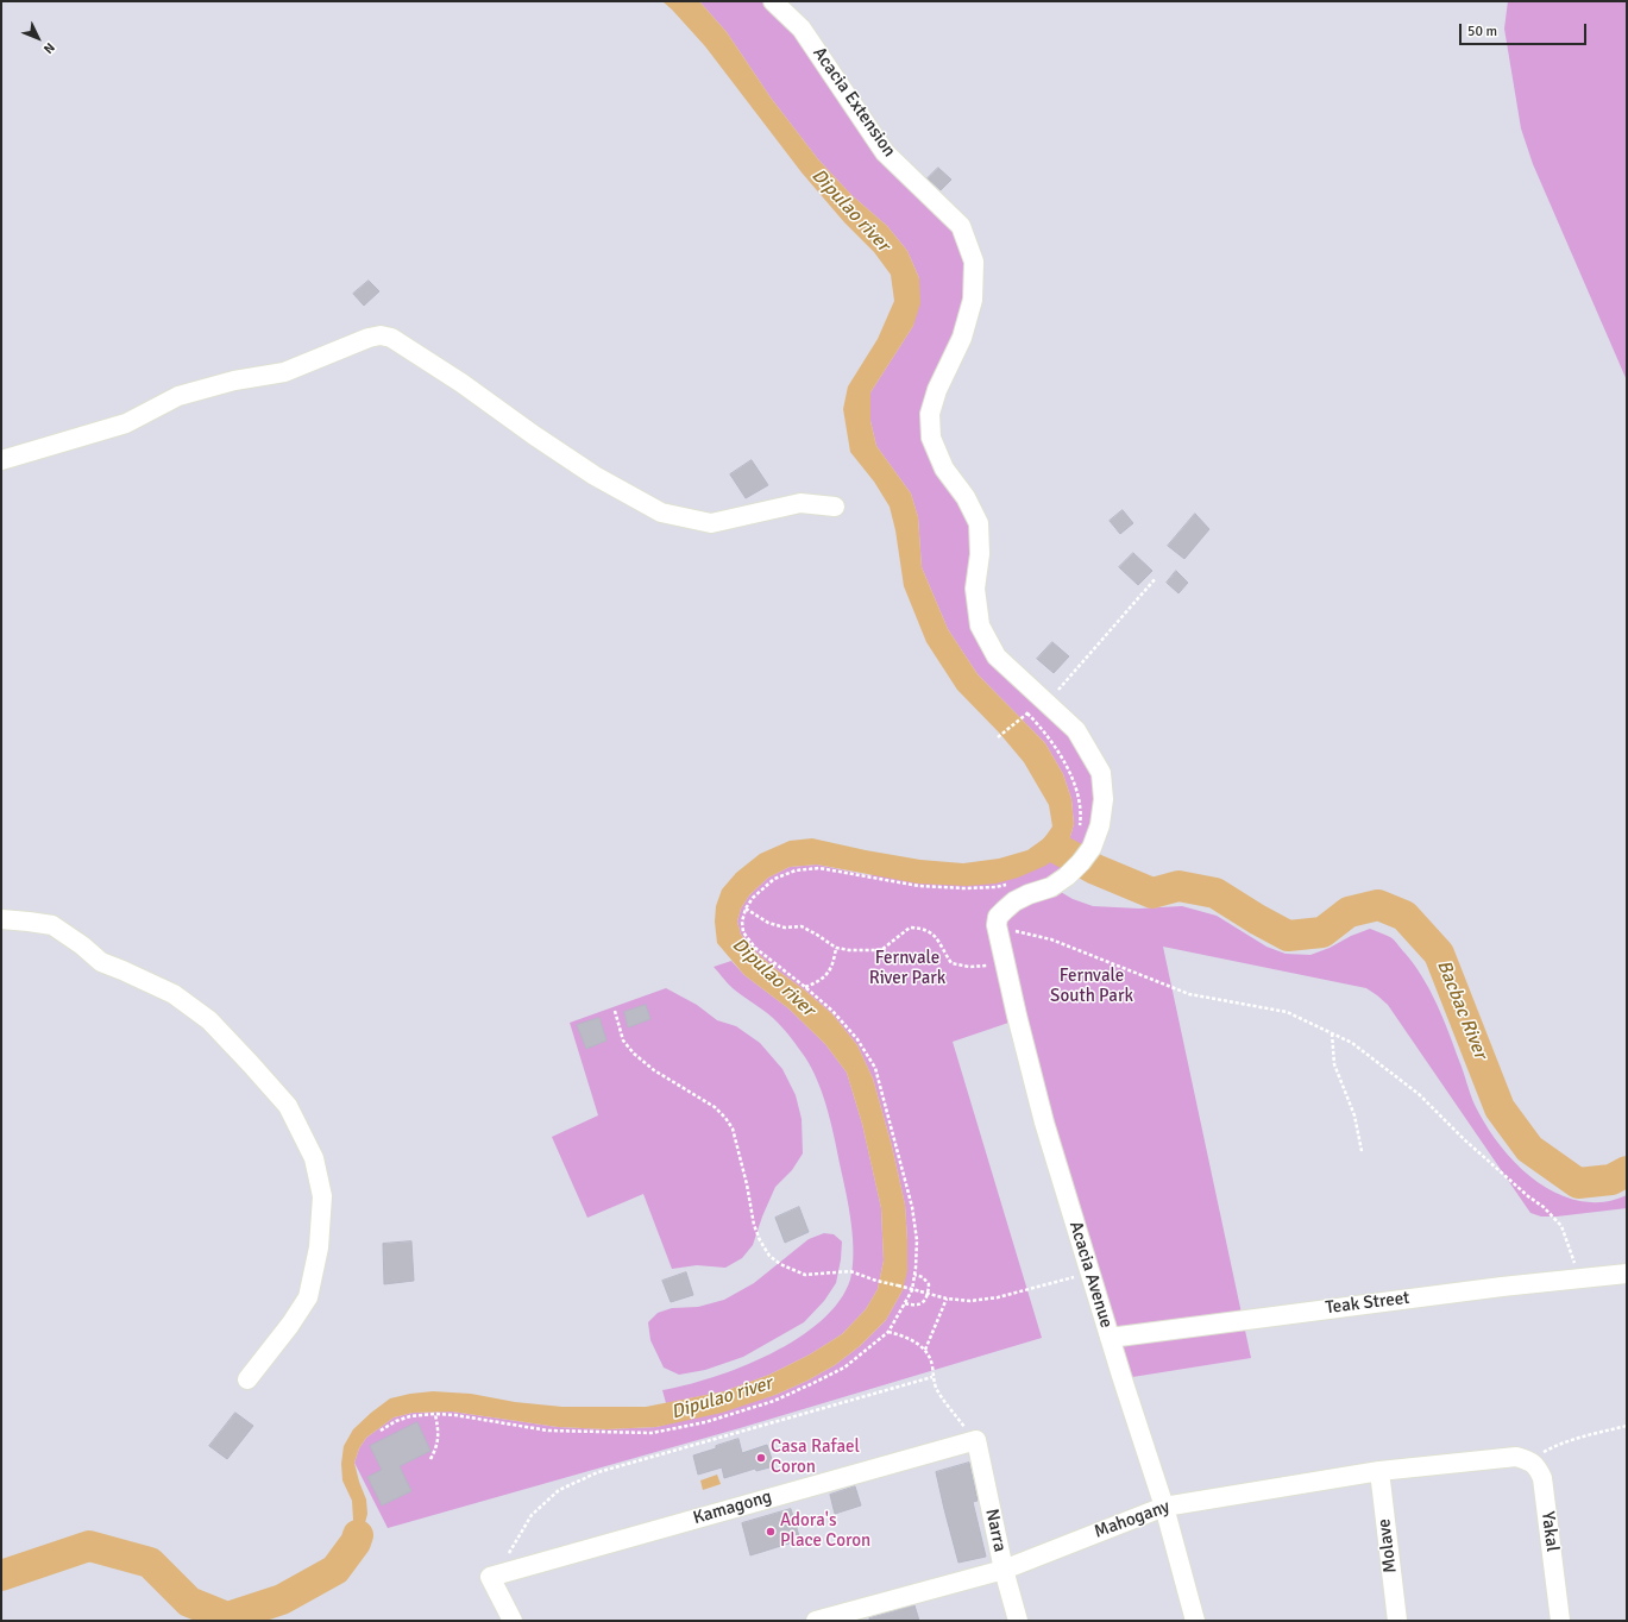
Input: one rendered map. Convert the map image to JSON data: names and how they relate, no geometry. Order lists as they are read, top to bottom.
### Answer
{
  "streets": {
    "street": [
      "Acacia Extension",
      "Acacia Avenue",
      "Teak Street",
      "Kamagong",
      "Mahogany",
      "Narra",
      "Yakal",
      "Molave"
    ]
  },
  "crossings": [
    ["Acacia Extension", "Acacia Avenue"],
    ["Acacia Avenue", "Teak Street"],
    ["Acacia Avenue", "Mahogany"],
    ["Kamagong", "Narra"],
    ["Mahogany", "Narra"],
    ["Mahogany", "Yakal"],
    ["Mahogany", "Molave"]
  ],
  "water": ["Dipulao river", "Bacbac River"],
  "parks": ["Fernvale River Park", "Fernvale South Park"],
  "places": ["Casa Rafael Coron", "Adora's Place Coron"],
  "scale_bar": "50 m",
  "north": "bottom right"
}
